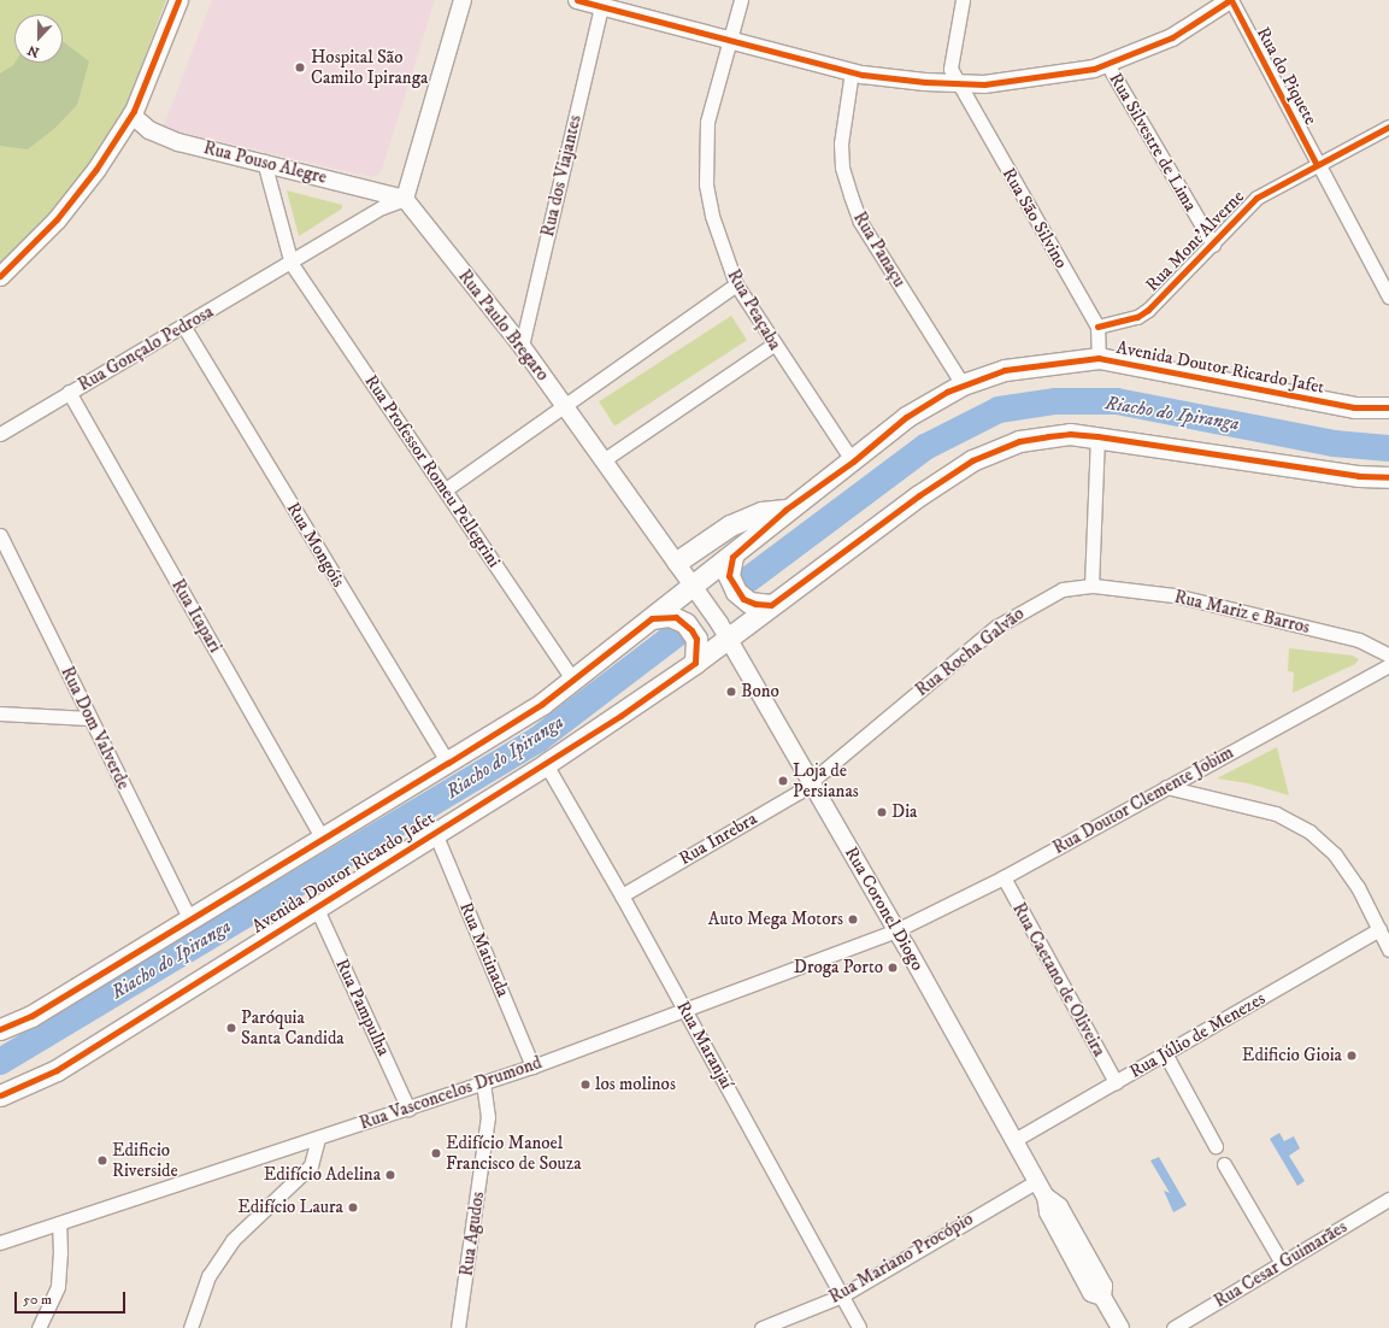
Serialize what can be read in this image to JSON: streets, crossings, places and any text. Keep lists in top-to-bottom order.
{
  "streets": {
    "main road": ["Avenida Doutor Ricardo Jafet"],
    "street": [
      "Rua do Piquete",
      "Rua Silvestre de Lima",
      "Rua Pouso Alegre",
      "Rua dos Viajantes",
      "Rua São Silvino",
      "Rua Mont'Alverne",
      "Rua Panaçu",
      "Rua Peaçaba",
      "Rua Paulo Bregaro",
      "Rua Gonçalo Pedrosa",
      "Rua Professor Romeu Pellegrini",
      "Rua Mongóis",
      "Rua Mariz e Barros",
      "Rua Itapari",
      "Rua Rocha Galvão",
      "Rua Dom Valverde",
      "Rua Doutor Clemente Jobim",
      "Rua Inrebra",
      "Rua Coronel Diogo",
      "Rua Matinada",
      "Rua Caetano de Oliveira",
      "Rua Pampulha",
      "Rua Júlio de Menezes",
      "Rua Maranjaí",
      "Rua Vasconcelos Drumond",
      "Rua Agudos",
      "Rua Mariano Procópio",
      "Rua Cesar Guimarães"
    ]
  },
  "crossings": [
    ["Rua do Piquete", "Rua Mont'Alverne"],
    ["Rua Silvestre de Lima", "Rua Mont'Alverne"],
    ["Rua Pouso Alegre", "Rua Paulo Bregaro"],
    ["Rua Pouso Alegre", "Rua Professor Romeu Pellegrini"],
    ["Rua dos Viajantes", "Rua Paulo Bregaro"],
    ["Rua São Silvino", "Rua Mont'Alverne"],
    ["Rua São Silvino", "Avenida Doutor Ricardo Jafet"],
    ["Rua Panaçu", "Avenida Doutor Ricardo Jafet"],
    ["Rua Peaçaba", "Avenida Doutor Ricardo Jafet"],
    ["Rua Paulo Bregaro", "Avenida Doutor Ricardo Jafet"],
    ["Rua Paulo Bregaro", "Rua Coronel Diogo"],
    ["Rua Gonçalo Pedrosa", "Rua Professor Romeu Pellegrini"],
    ["Rua Gonçalo Pedrosa", "Rua Mongóis"],
    ["Rua Gonçalo Pedrosa", "Rua Itapari"],
    ["Avenida Doutor Ricardo Jafet", "Rua Professor Romeu Pellegrini"],
    ["Avenida Doutor Ricardo Jafet", "Rua Mongóis"],
    ["Avenida Doutor Ricardo Jafet", "Rua Itapari"],
    ["Avenida Doutor Ricardo Jafet", "Rua Dom Valverde"],
    ["Avenida Doutor Ricardo Jafet", "Rua Coronel Diogo"],
    ["Avenida Doutor Ricardo Jafet", "Rua Matinada"],
    ["Avenida Doutor Ricardo Jafet", "Rua Pampulha"],
    ["Avenida Doutor Ricardo Jafet", "Rua Maranjaí"],
    ["Rua Mariz e Barros", "Rua Rocha Galvão"],
    ["Rua Rocha Galvão", "Rua Inrebra"],
    ["Rua Rocha Galvão", "Rua Coronel Diogo"],
    ["Rua Doutor Clemente Jobim", "Rua Coronel Diogo"],
    ["Rua Doutor Clemente Jobim", "Rua Caetano de Oliveira"],
    ["Rua Doutor Clemente Jobim", "Rua Vasconcelos Drumond"],
    ["Rua Inrebra", "Rua Coronel Diogo"],
    ["Rua Inrebra", "Rua Maranjaí"],
    ["Rua Coronel Diogo", "Rua Júlio de Menezes"],
    ["Rua Coronel Diogo", "Rua Vasconcelos Drumond"],
    ["Rua Coronel Diogo", "Rua Mariano Procópio"],
    ["Rua Matinada", "Rua Vasconcelos Drumond"],
    ["Rua Caetano de Oliveira", "Rua Júlio de Menezes"],
    ["Rua Pampulha", "Rua Vasconcelos Drumond"],
    ["Rua Maranjaí", "Rua Vasconcelos Drumond"],
    ["Rua Maranjaí", "Rua Mariano Procópio"],
    ["Rua Vasconcelos Drumond", "Rua Agudos"]
  ],
  "water": ["Riacho do Ipiranga"],
  "places": [
    "Hospital São Camilo Ipiranga",
    "Bono",
    "Loja de Persianas",
    "Dia",
    "Auto Mega Motors",
    "Droga Porto",
    "Paróquia Santa Candida",
    "Edificio Gioia",
    "los molinos",
    "Edifício Manoel Francisco de Souza",
    "Edificio Riverside",
    "Edifício Adelina",
    "Edifício Laura"
  ],
  "scale_bar": "50 m",
  "north": "bottom"
}
